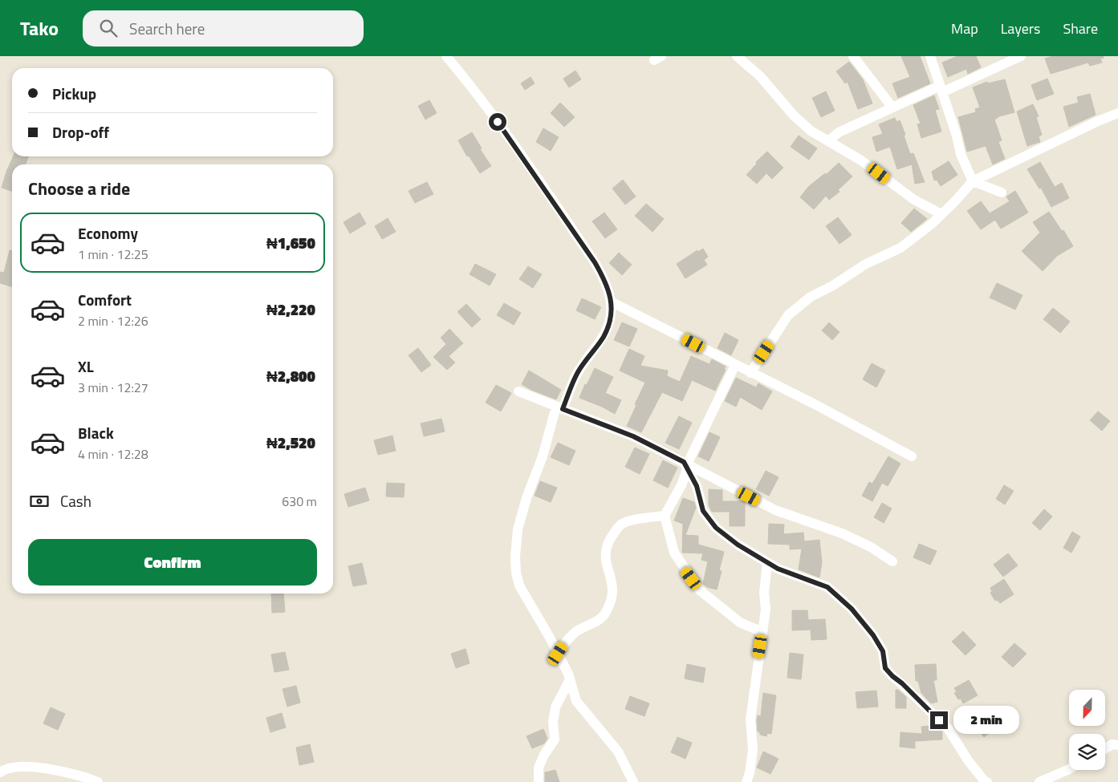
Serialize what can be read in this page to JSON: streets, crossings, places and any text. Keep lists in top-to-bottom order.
{
  "north": "bottom",
  "page": {
    "header": "Tako",
    "search": "Search here",
    "nav": ["Map", "Layers", "Share"],
    "banner": ["Pickup", "Drop-off"],
    "heading": "Choose a ride",
    "list": [
      {
        "name": "Economy",
        "note": "1 min · 12:25",
        "value": "₦1,650"
      },
      {
        "name": "Comfort",
        "note": "2 min · 12:26",
        "value": "₦2,220"
      },
      {
        "name": "XL",
        "note": "3 min · 12:27",
        "value": "₦2,800"
      },
      {
        "name": "Black",
        "note": "4 min · 12:28",
        "value": "₦2,520"
      }
    ],
    "pay": ["Cash", "630 m"],
    "buttons": "Confirm",
    "bubble": "2 min"
  }
}
